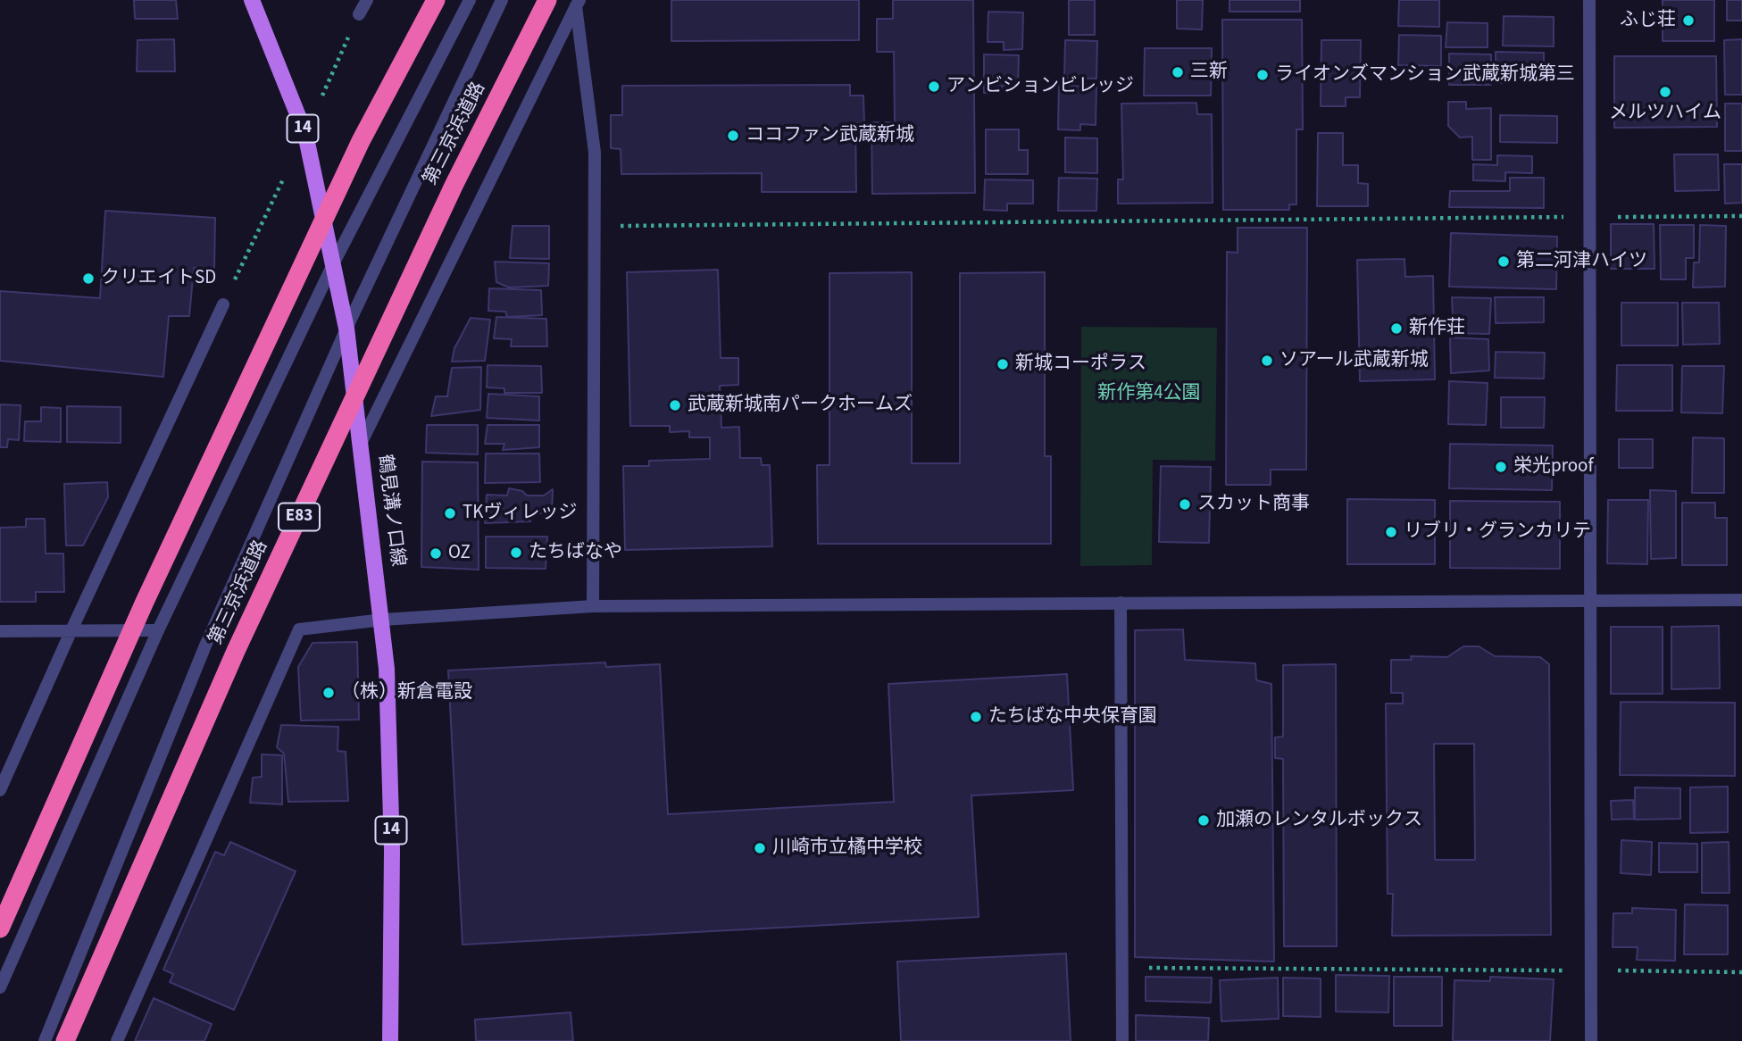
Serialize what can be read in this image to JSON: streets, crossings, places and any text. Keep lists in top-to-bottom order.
{
  "streets": {
    "highway": ["第三京浜道路", "E83"],
    "main road": ["14", "鶴見溝ノ口線"]
  },
  "parks": ["新作第4公園"],
  "places": [
    "ふじ荘",
    "三新",
    "ライオンズマンション武蔵新城第三",
    "アンビションビレッジ",
    "メルツハイム",
    "ココファン武蔵新城",
    "第二河津ハイツ",
    "クリエイトSD",
    "新作荘",
    "ソアール武蔵新城",
    "新城コーポラス",
    "武蔵新城南パークホームズ",
    "栄光proof",
    "スカット商事",
    "TKヴィレッジ",
    "リブリ・グランカリテ",
    "たちばなや",
    "OZ",
    "（株）新倉電設",
    "たちばな中央保育園",
    "加瀬のレンタルボックス",
    "川崎市立橘中学校"
  ]
}
